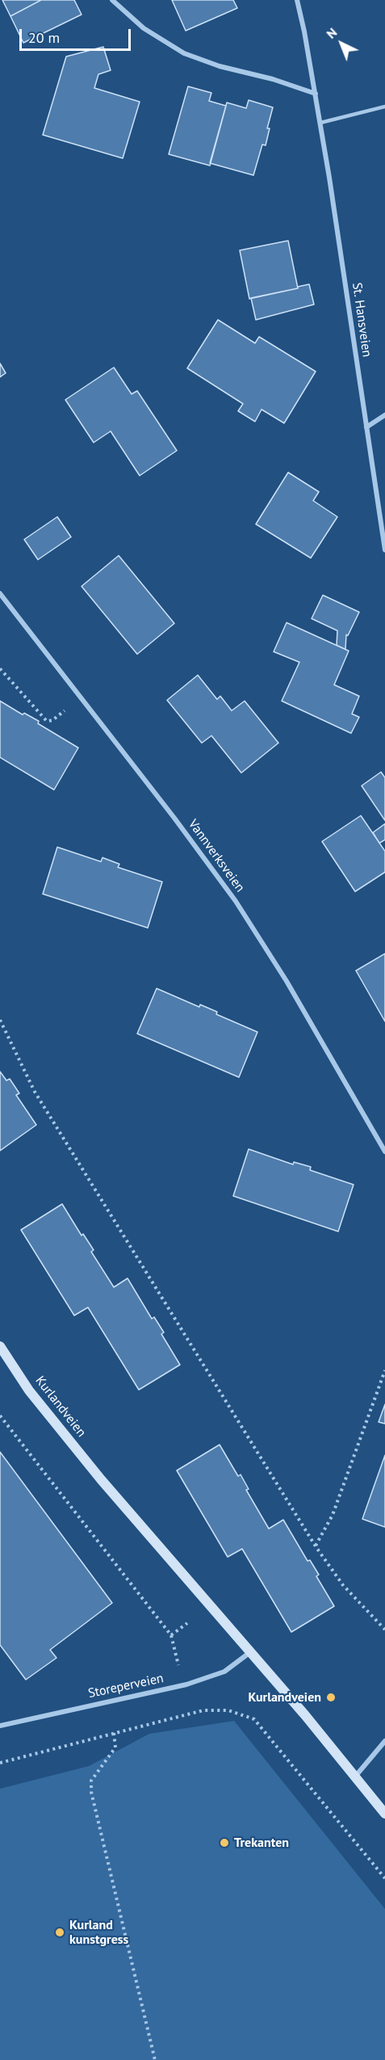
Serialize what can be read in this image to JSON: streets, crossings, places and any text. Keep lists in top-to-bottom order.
{
  "streets": {
    "main road": ["Kurlandveien"],
    "street": ["St. Hansveien", "Vannverksveien", "Storeperveien"]
  },
  "crossings": [
    ["Kurlandveien", "Storeperveien"]
  ],
  "places": ["Kurlandveien", "Trekanten", "Kurland kunstgress"],
  "scale_bar": "20 m",
  "north": "top left"
}
